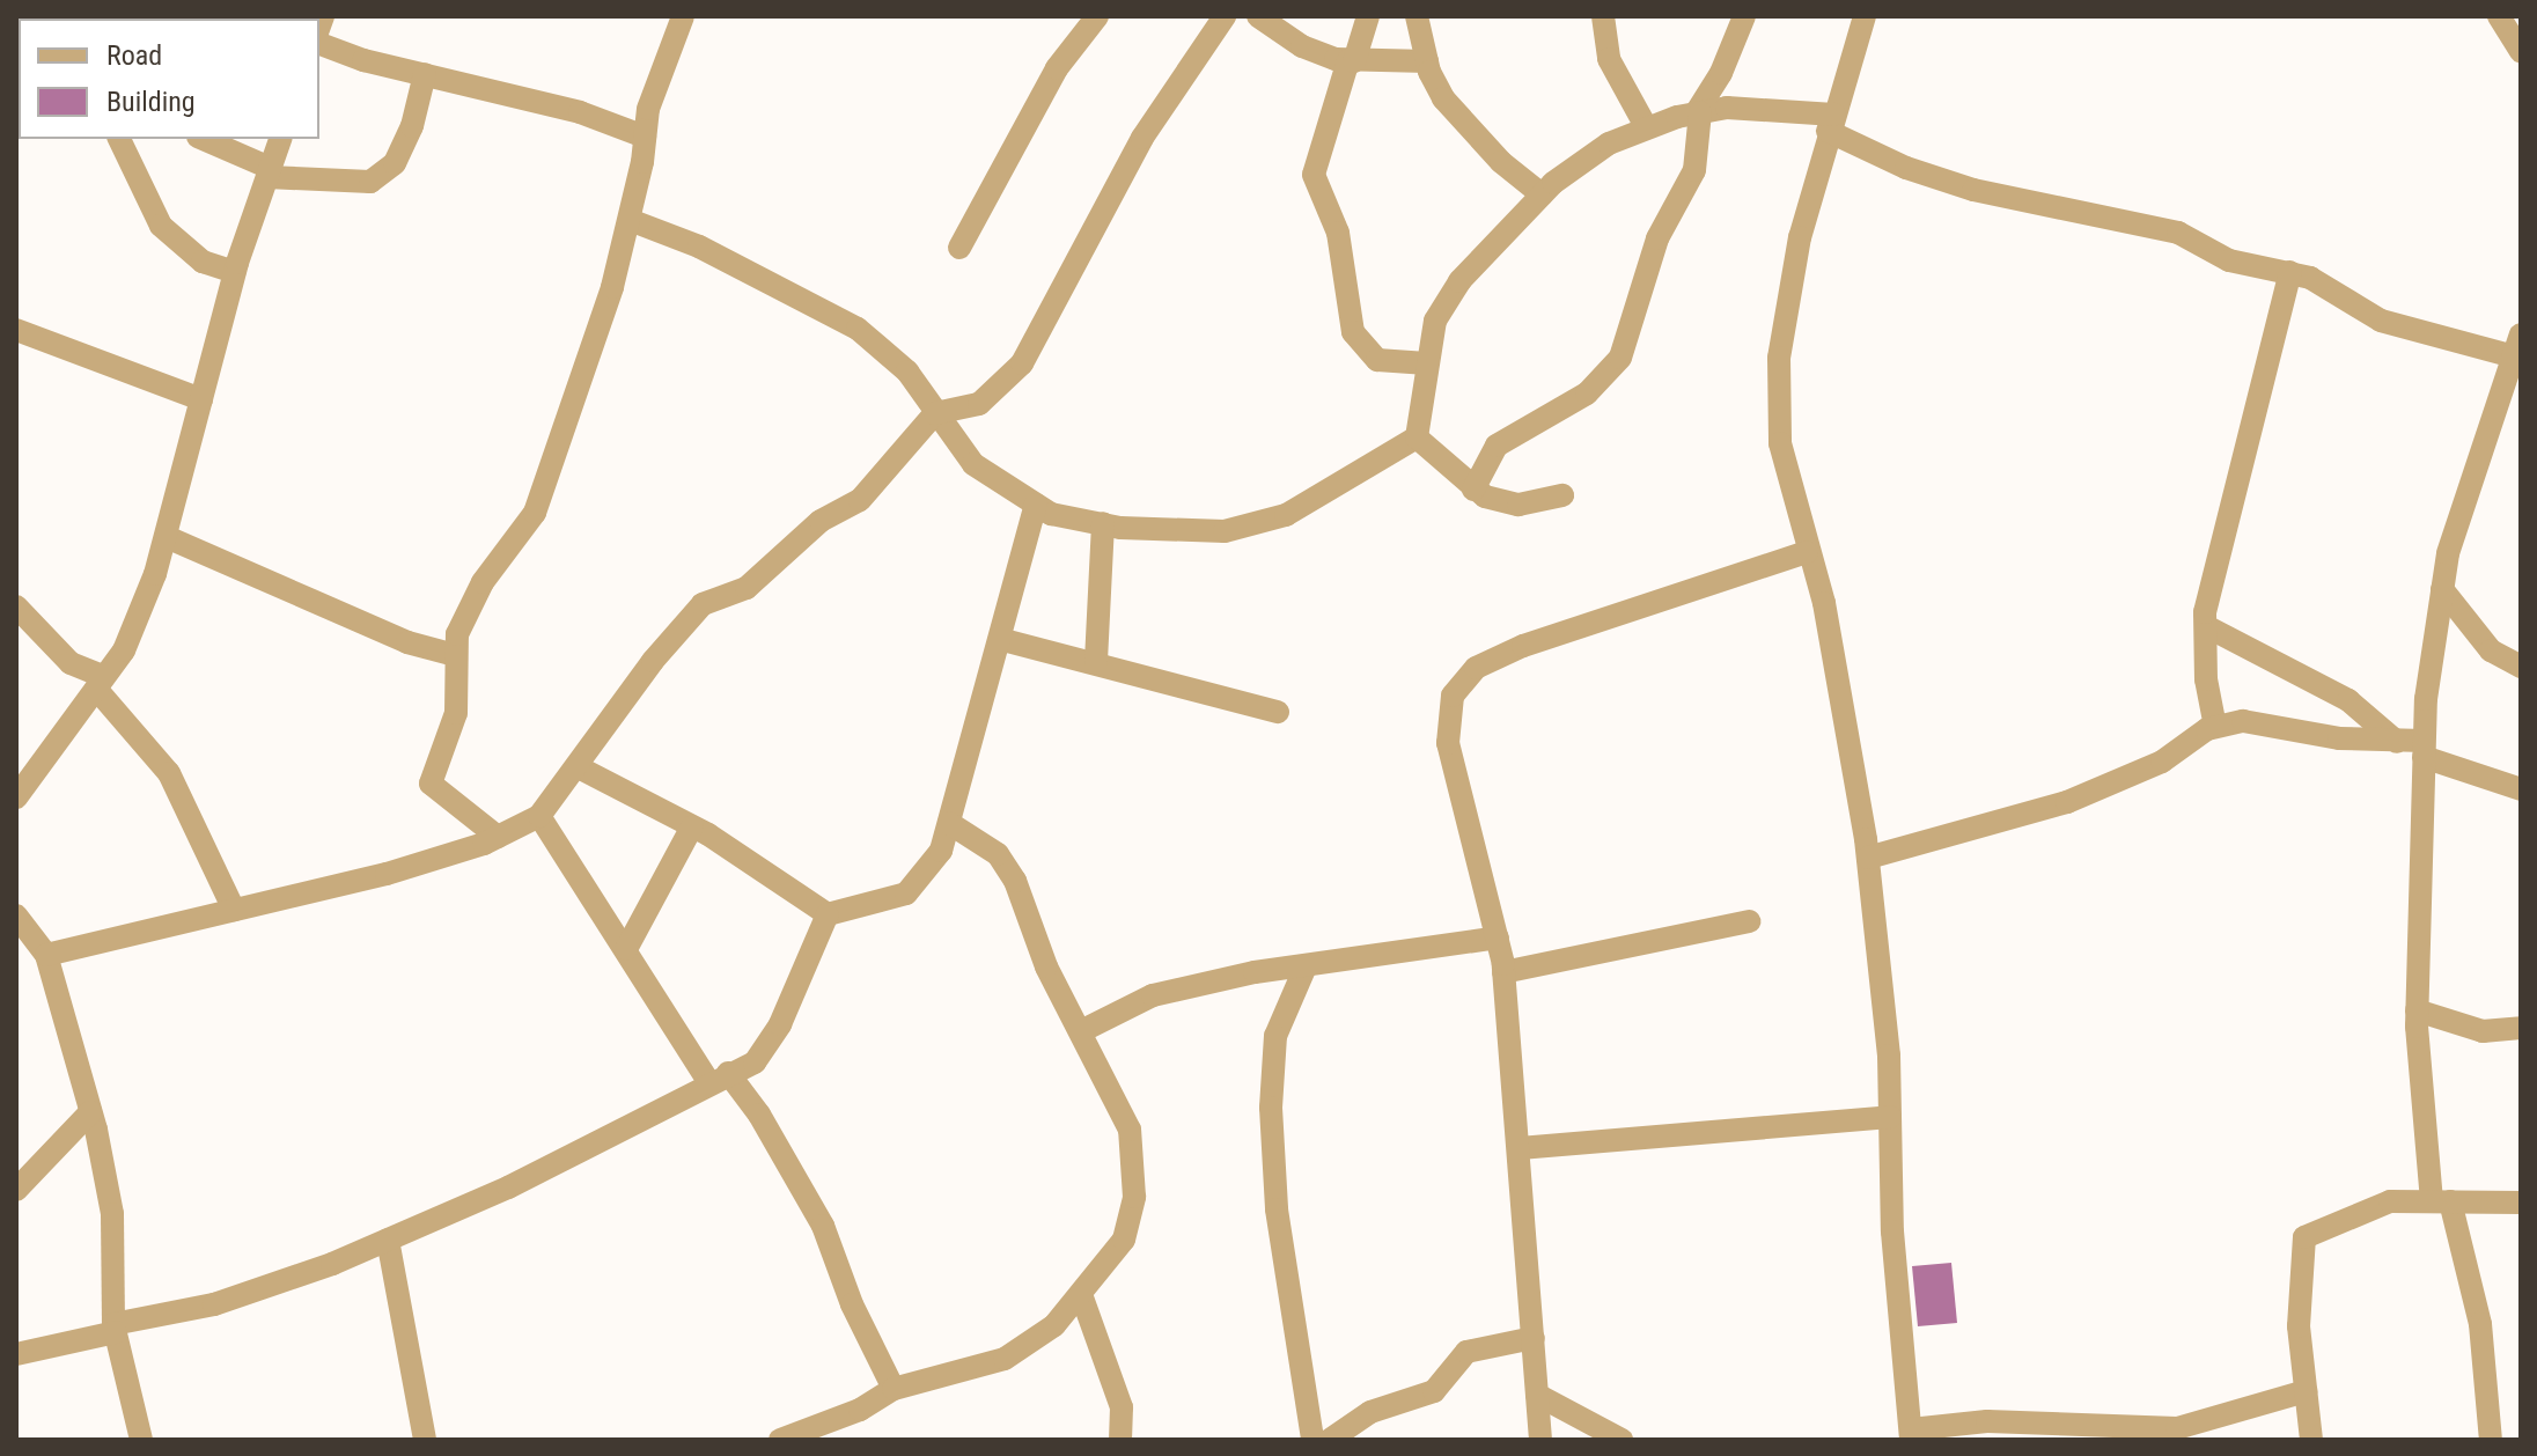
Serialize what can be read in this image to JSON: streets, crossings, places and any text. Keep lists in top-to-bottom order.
{
  "legend": ["Road", "Building"]
}
